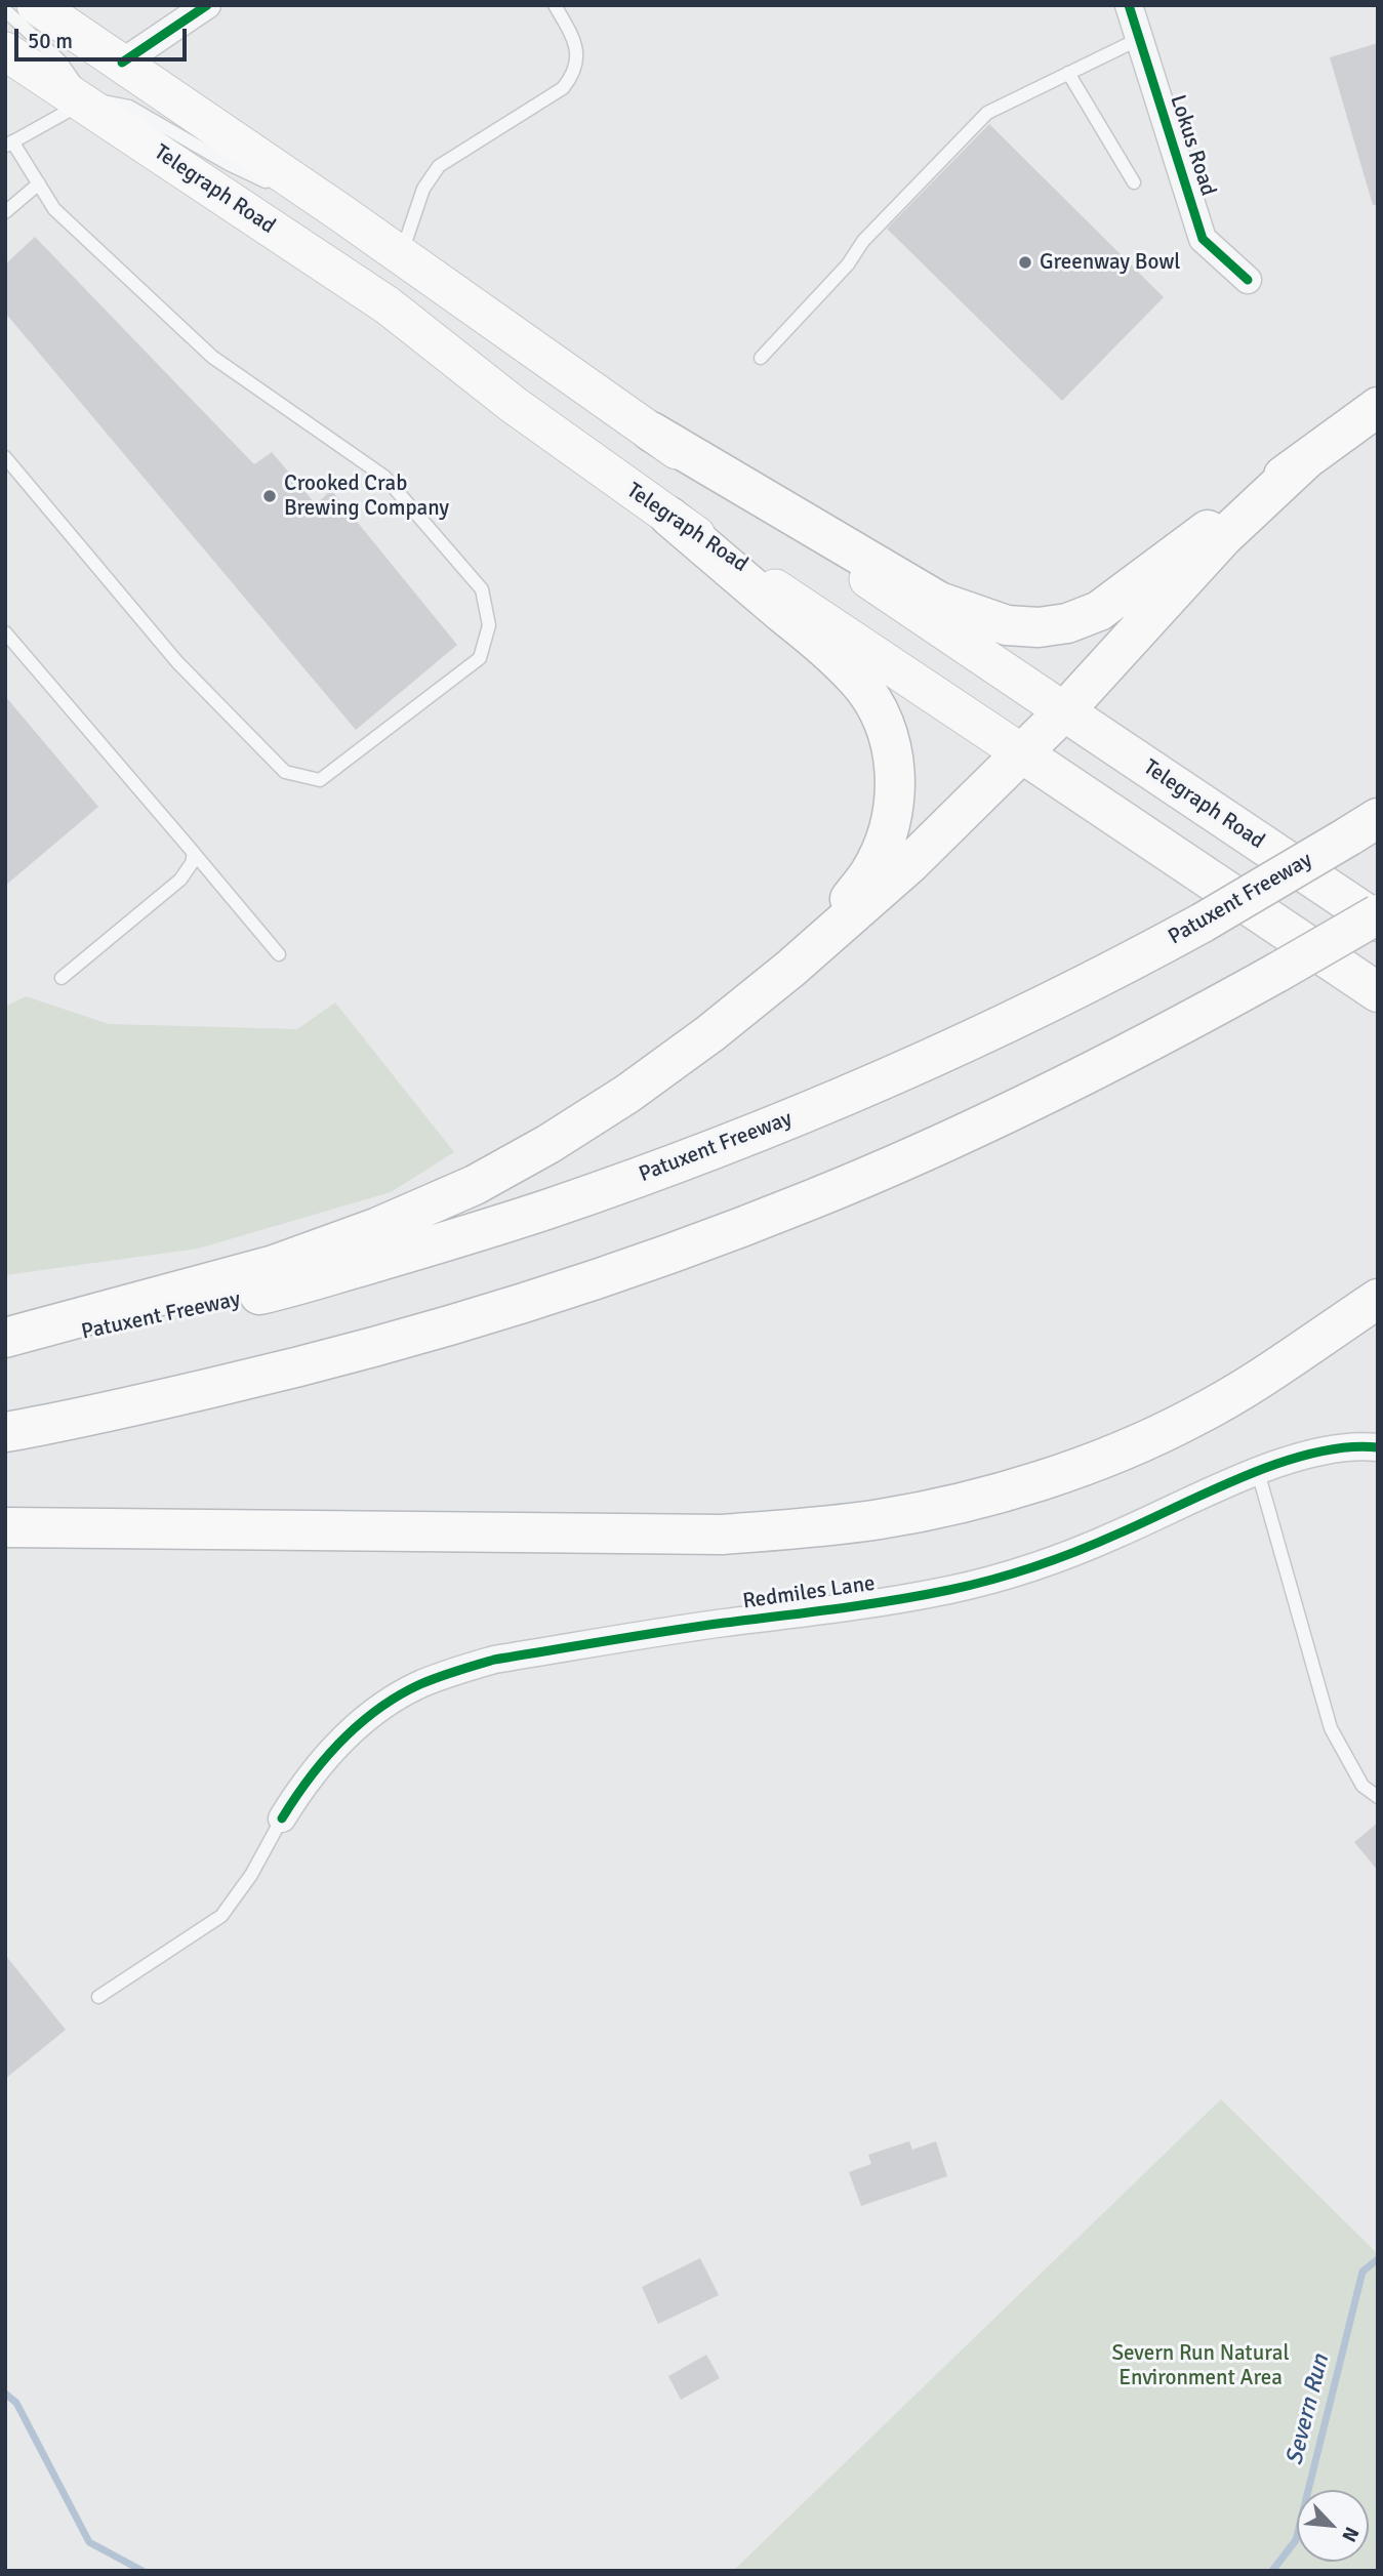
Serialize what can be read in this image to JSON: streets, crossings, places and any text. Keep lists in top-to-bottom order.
{
  "streets": {
    "main road": ["Telegraph Road", "Patuxent Freeway"],
    "street": ["Lokus Road", "Redmiles Lane"]
  },
  "water": ["Severn Run"],
  "parks": ["Severn Run Natural Environment Area"],
  "places": ["Greenway Bowl", "Crooked Crab Brewing Company"],
  "scale_bar": "50 m",
  "north": "bottom right"
}
